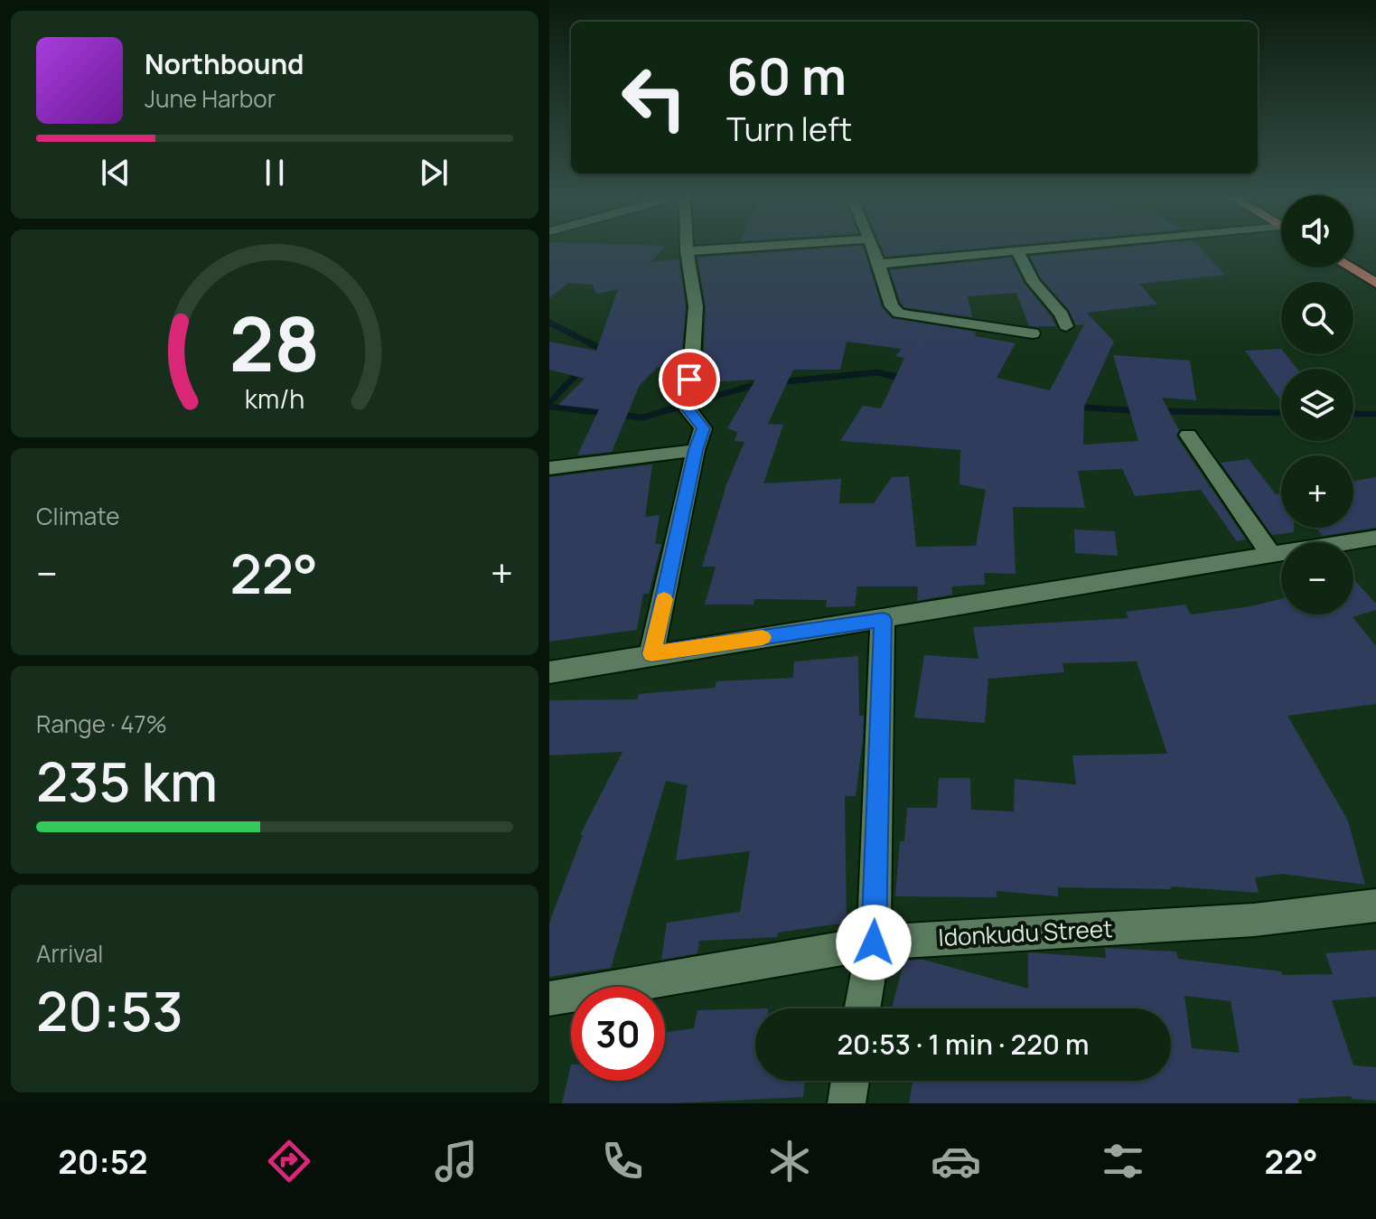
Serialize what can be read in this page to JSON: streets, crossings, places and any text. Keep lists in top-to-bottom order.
{
  "streets": {
    "street": ["Idonkudu Street"]
  },
  "page": {
    "turn": ["60 m", "Turn left"],
    "song": ["Northbound", "June Harbor"],
    "map_buttons": ["+", "−"],
    "tile": [
      "Climate",
      ["Range · 47%", "235 km"],
      ["Arrival", "20:53"]
    ],
    "heat": ["−", "22°", "+"],
    "limit": "30",
    "trip": "20:53 · 1 min · 220 m",
    "tabs": ["20:52", "22°"],
    "gauge": ["28", "km/h"]
  }
}
